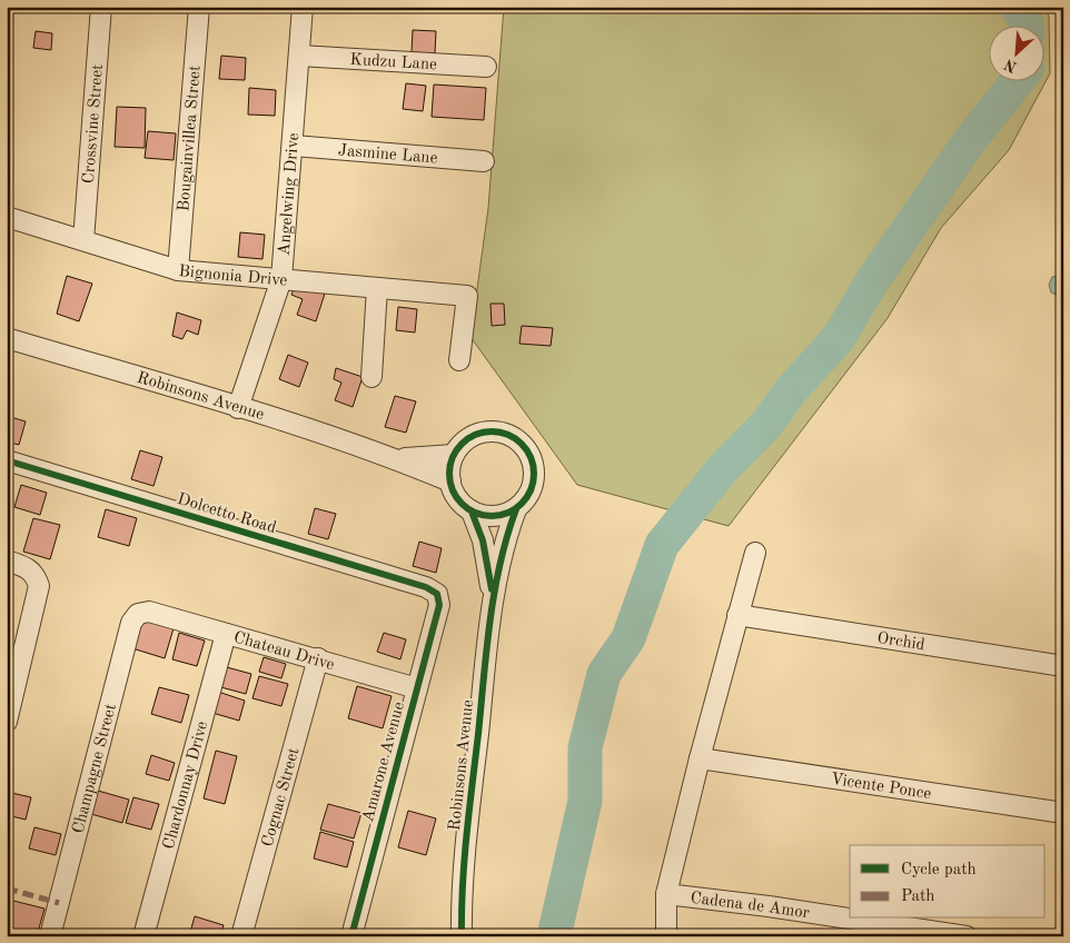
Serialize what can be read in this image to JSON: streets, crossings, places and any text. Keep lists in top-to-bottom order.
{
  "streets": {
    "street": [
      "Kudzu Lane",
      "Crossvine Street",
      "Bougainvillea Street",
      "Jasmine Lane",
      "Angelwing Drive",
      "Bignonia Drive",
      "Robinsons Avenue",
      "Dolcetto Road",
      "Orchid",
      "Chateau Drive",
      "Amarone Avenue",
      "Champagne Street",
      "Chardonnay Drive",
      "Vicente Ponce",
      "Cognac Street",
      "Cadena de Amor"
    ]
  },
  "crossings": [
    ["Kudzu Lane", "Angelwing Drive"],
    ["Crossvine Street", "Bignonia Drive"],
    ["Bougainvillea Street", "Bignonia Drive"],
    ["Jasmine Lane", "Angelwing Drive"],
    ["Angelwing Drive", "Bignonia Drive"],
    ["Angelwing Drive", "Robinsons Avenue"],
    ["Dolcetto Road", "Amarone Avenue"],
    ["Chateau Drive", "Amarone Avenue"],
    ["Chateau Drive", "Champagne Street"],
    ["Chateau Drive", "Chardonnay Drive"],
    ["Chateau Drive", "Cognac Street"]
  ],
  "legend": ["Cycle path", "Path"],
  "north": "bottom left"
}
